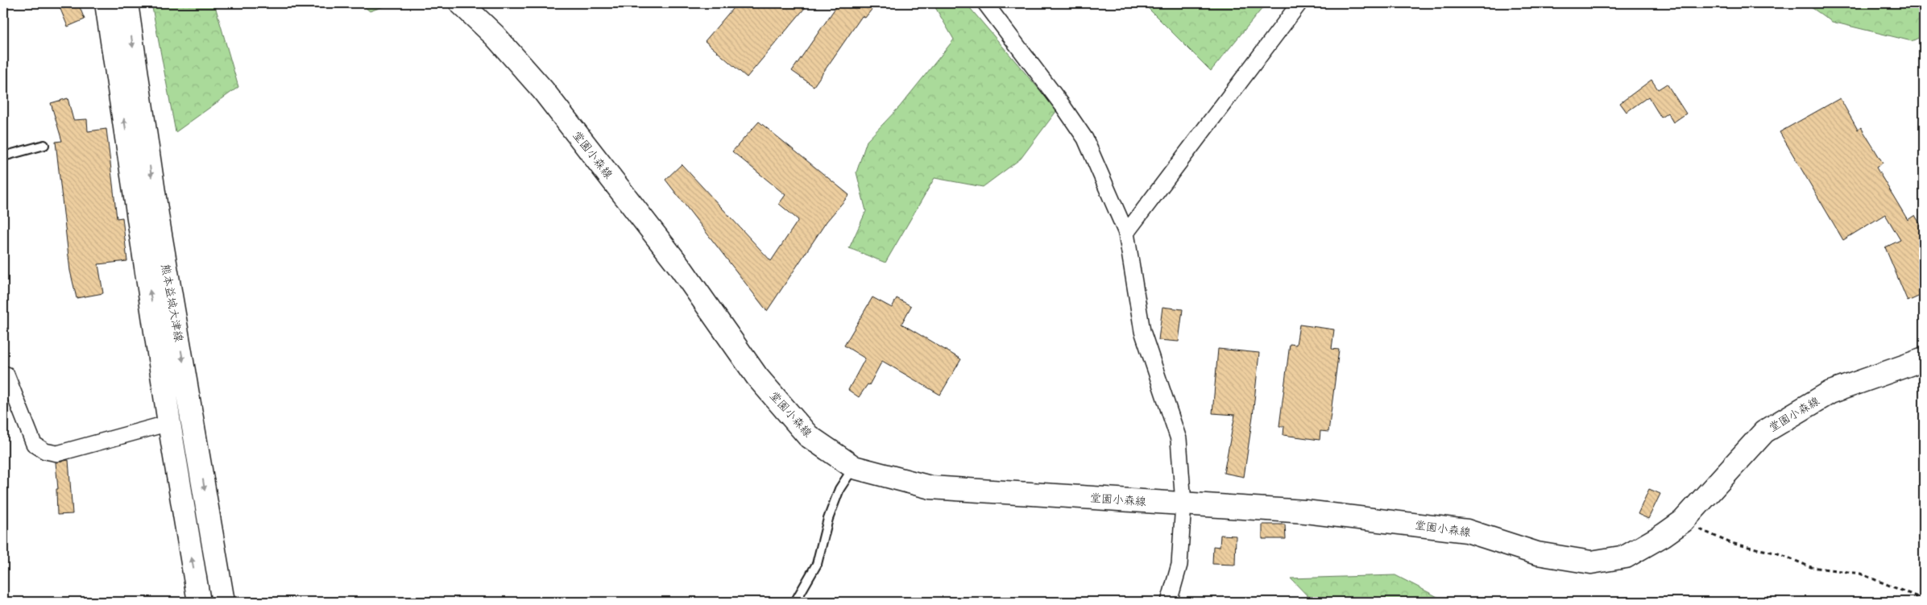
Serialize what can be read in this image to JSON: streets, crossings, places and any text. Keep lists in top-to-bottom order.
{
  "streets": {
    "main road": ["堂園小森線", "熊本益城大津線"]
  }
}
